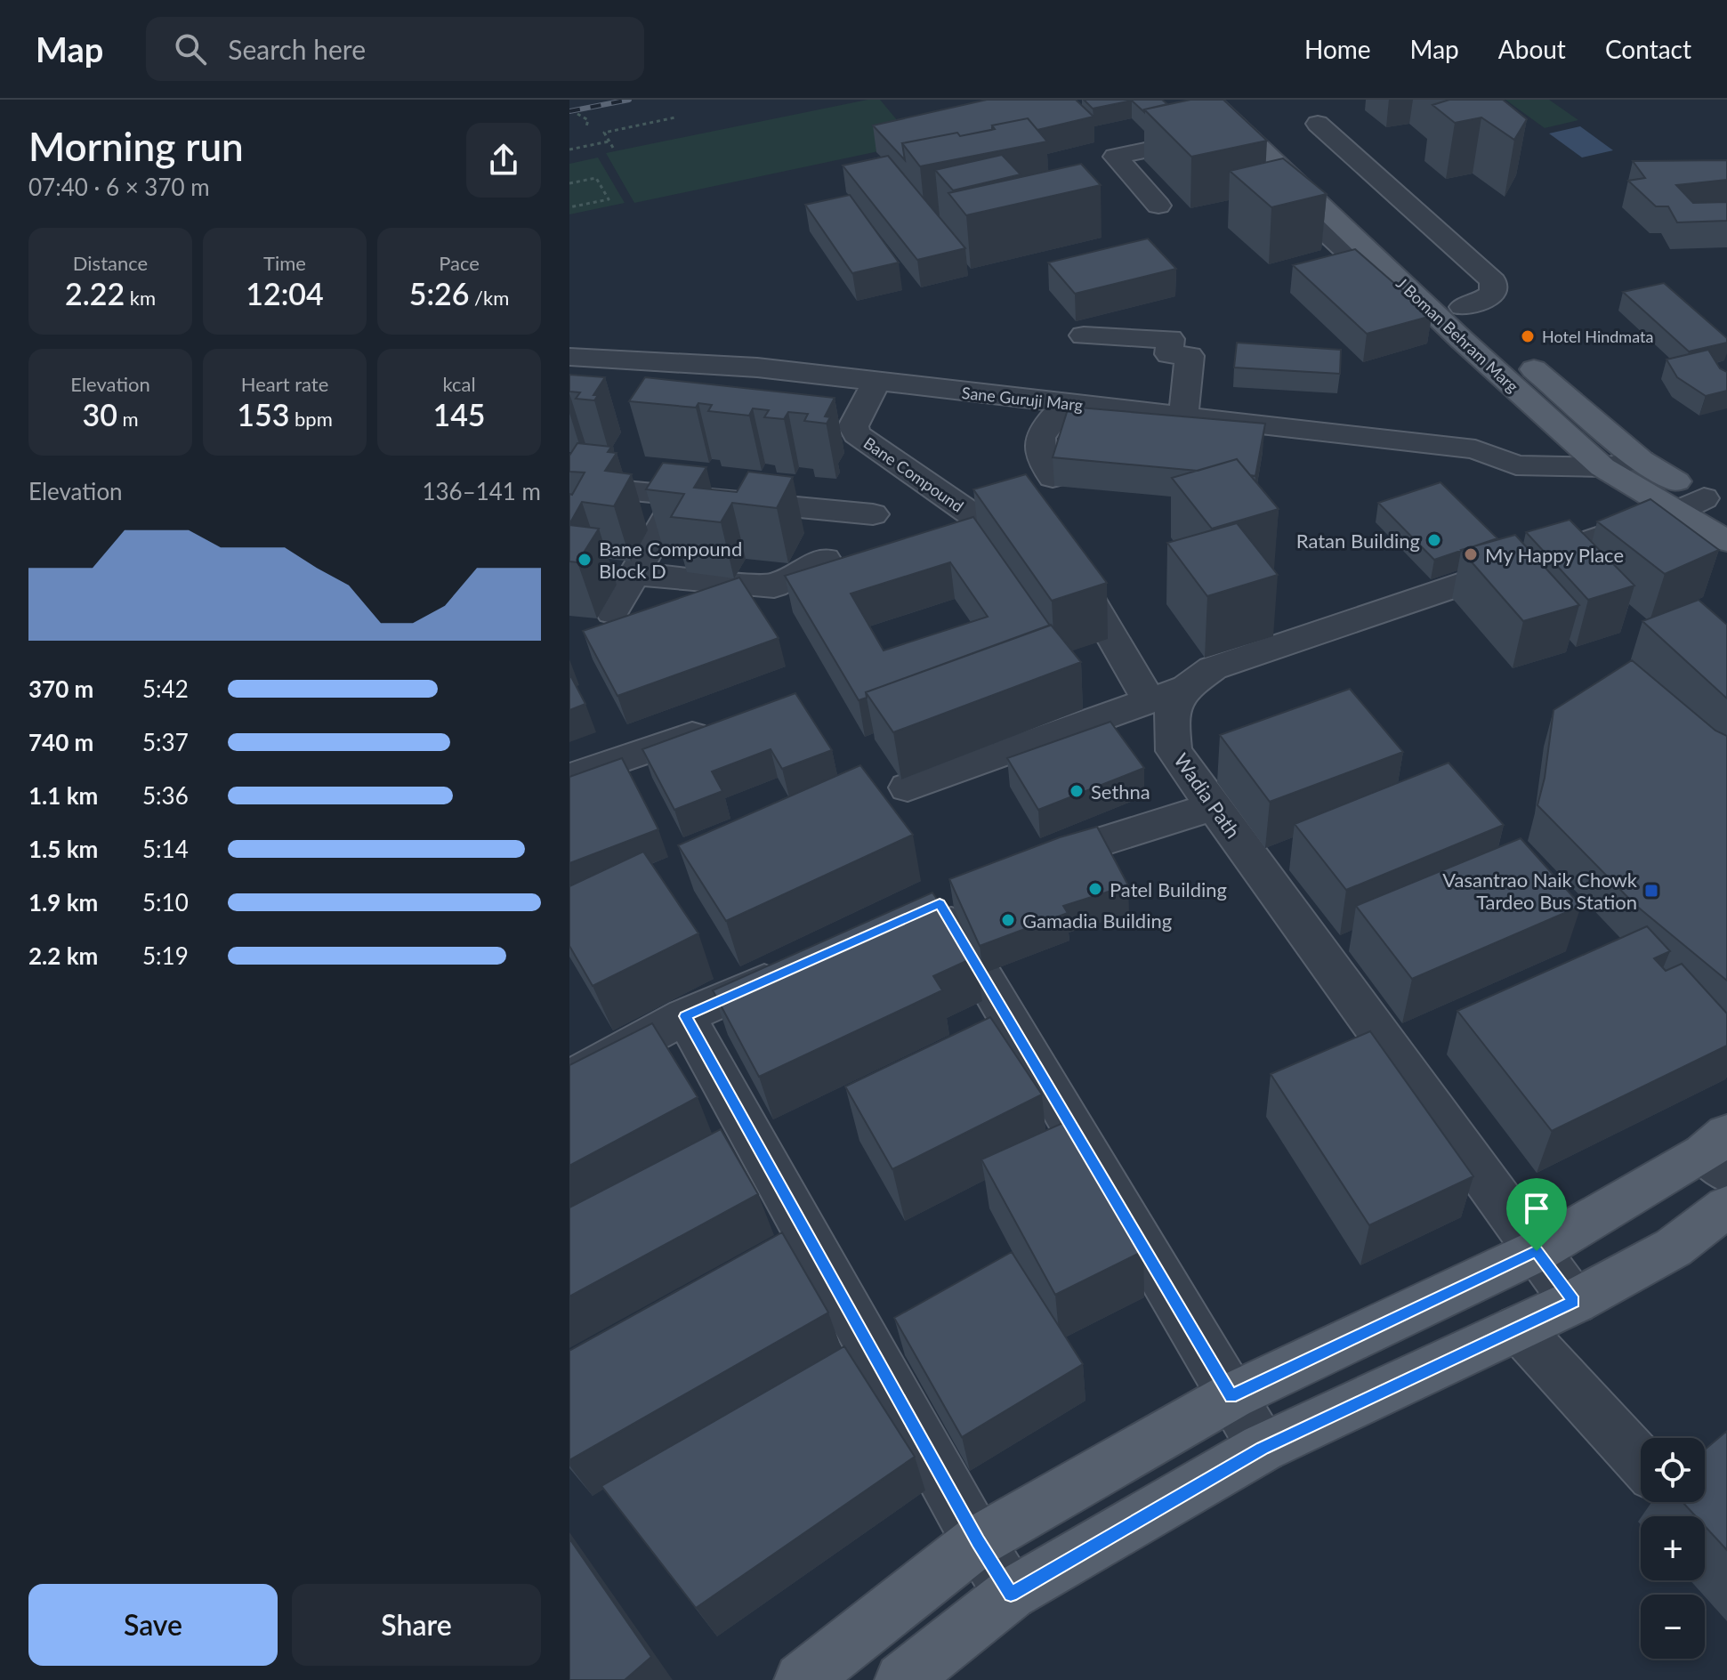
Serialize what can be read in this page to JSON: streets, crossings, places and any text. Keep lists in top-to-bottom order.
{
  "streets": {
    "main road": ["J Boman Behram Marg"],
    "street": ["Sane Guruji Marg", "Bane Compound", "Wadia Path"]
  },
  "crossings": [
    ["J Boman Behram Marg", "Sane Guruji Marg"],
    ["Sane Guruji Marg", "Bane Compound"]
  ],
  "places": {
    "other": [
      "Hotel Hindmata",
      "Ratan Building",
      "My Happy Place",
      "Bane Compound Block D",
      "Sethna",
      "Patel Building",
      "Gamadia Building"
    ],
    "transit": ["Vasantrao Naik Chowk Tardeo Bus Station"]
  },
  "page": {
    "header": "Map",
    "search": "Search here",
    "nav": [
      "Home",
      "Map",
      "About",
      "Contact"
    ],
    "heading": ["Morning run", "07:40 · 6 × 370 m"],
    "stats": [
      ["Distance", "2.22 km"],
      ["Time", "12:04"],
      ["Pace", "5:26 /km"],
      ["Elevation", "30 m"],
      ["Heart rate", "153 bpm"],
      ["kcal", "145"]
    ],
    "chart": ["Elevation", "136–141 m"],
    "list": [
      {
        "name": "370 m",
        "note": "5:42"
      },
      {
        "name": "740 m",
        "note": "5:37"
      },
      {
        "name": "1.1 km",
        "note": "5:36"
      },
      {
        "name": "1.5 km",
        "note": "5:14"
      },
      {
        "name": "1.9 km",
        "note": "5:10"
      },
      {
        "name": "2.2 km",
        "note": "5:19"
      }
    ],
    "map_buttons": ["+", "−"],
    "buttons": ["Save", "Share"]
  }
}
